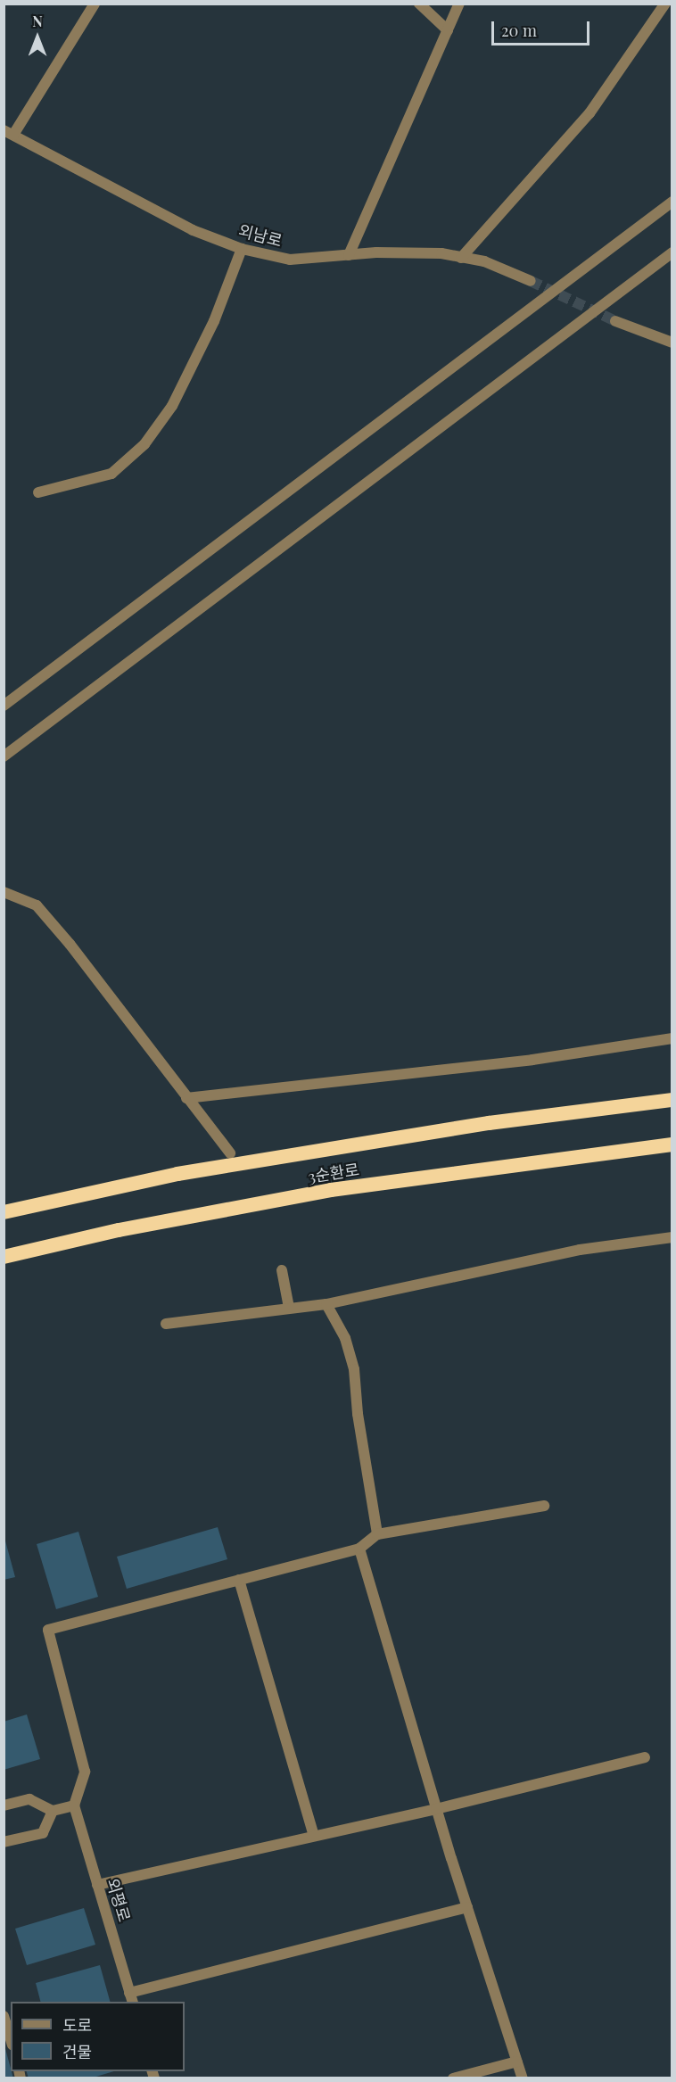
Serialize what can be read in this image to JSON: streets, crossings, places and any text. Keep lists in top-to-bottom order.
{
  "streets": {
    "highway": ["3순환로"],
    "street": ["외남로", "외평로"]
  },
  "legend": ["도로", "건물"],
  "scale_bar": "20 m",
  "north": "top"
}
